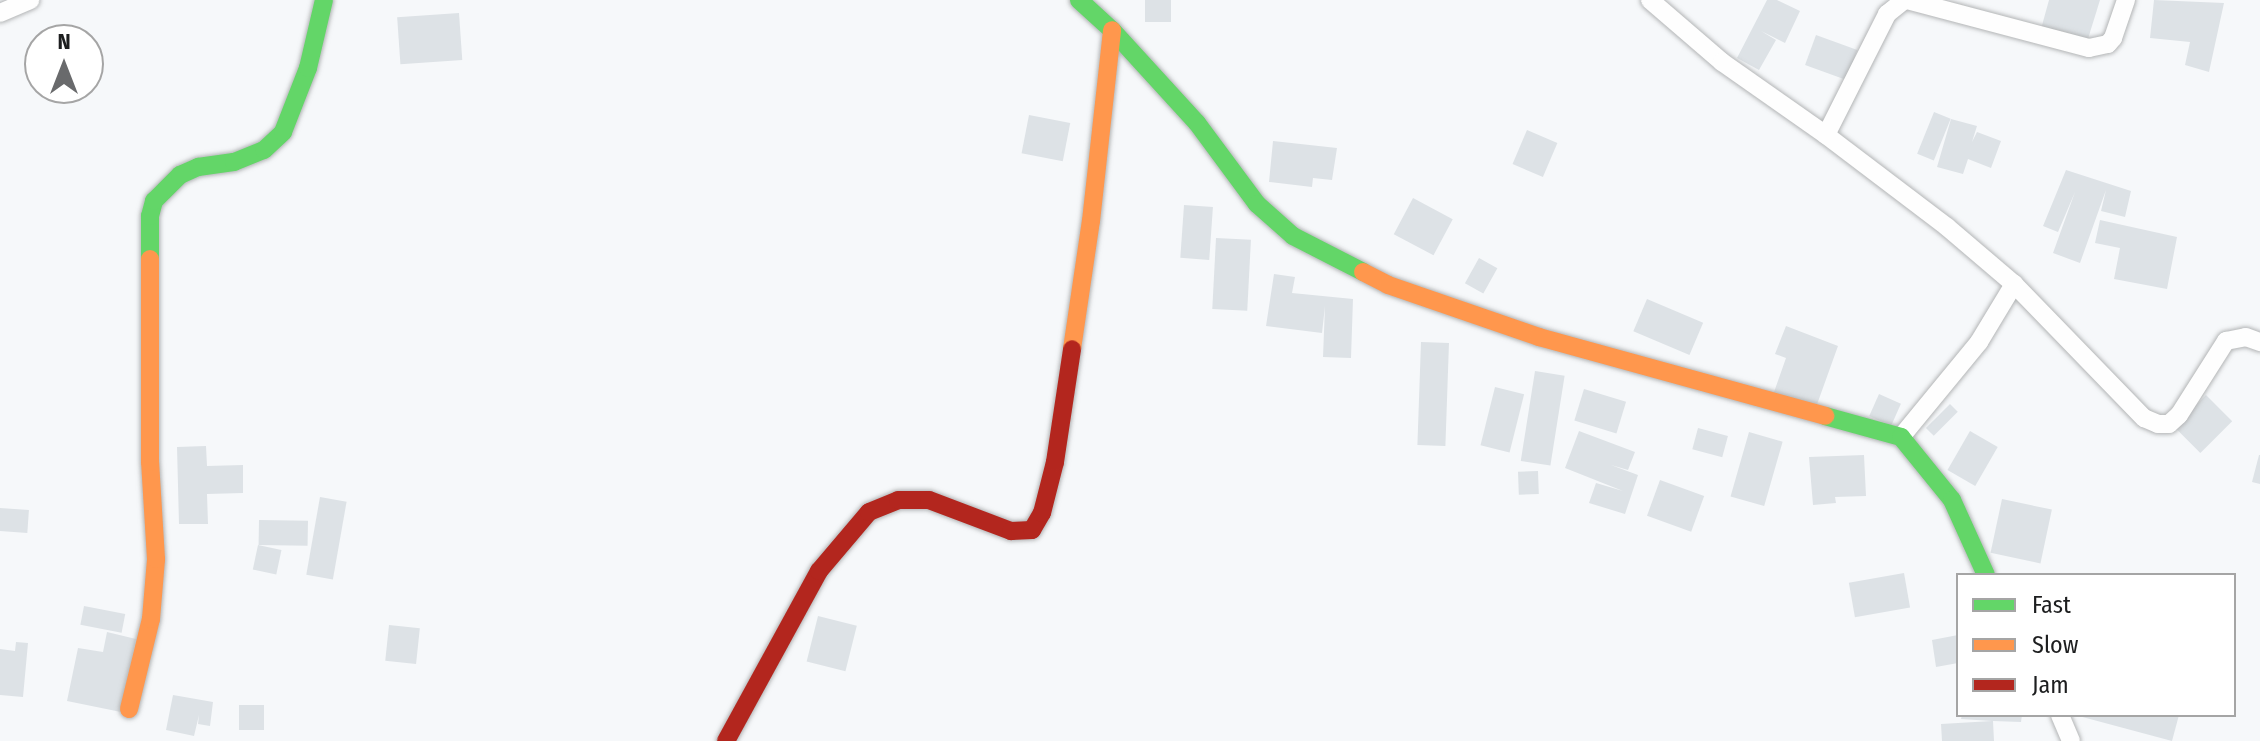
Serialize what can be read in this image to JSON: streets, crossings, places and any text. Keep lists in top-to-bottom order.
{
  "legend": ["Fast", "Slow", "Jam"],
  "north": "top"
}
